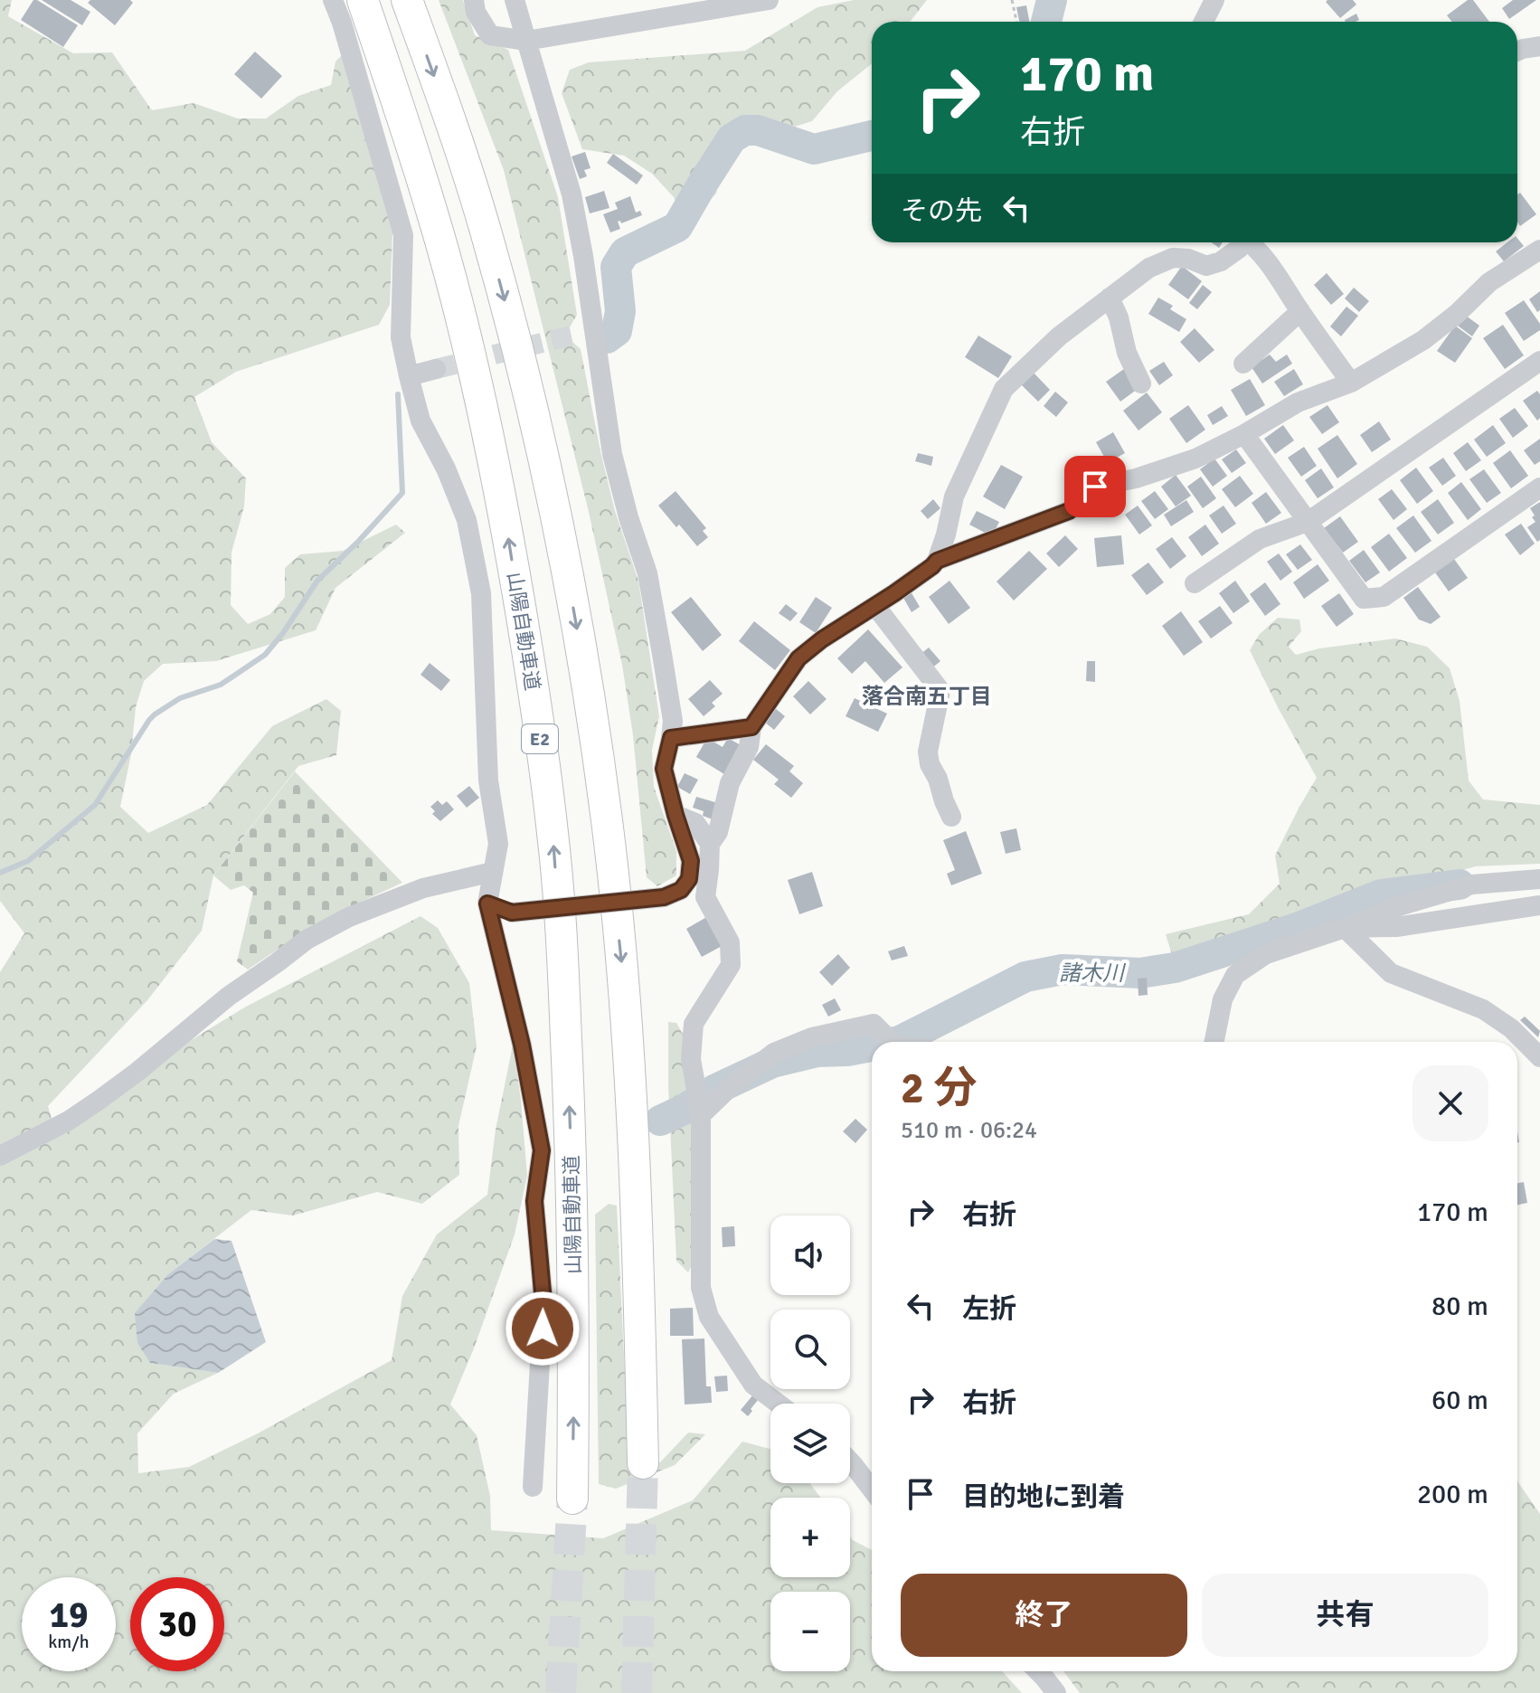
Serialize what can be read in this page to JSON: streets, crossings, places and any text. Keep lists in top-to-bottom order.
{
  "streets": {
    "highway": ["山陽自動車道", "E2"]
  },
  "districts": ["落合南五丁目"],
  "water": ["諸木川"],
  "page": {
    "turn": ["170 m", "右折"],
    "then": "その先",
    "heading": ["2 分", "510 m · 06:24"],
    "list": [
      {
        "name": "右折",
        "value": "170 m"
      },
      {
        "name": "左折",
        "value": "80 m"
      },
      {
        "name": "右折",
        "value": "60 m"
      },
      {
        "name": "目的地に到着",
        "value": "200 m"
      }
    ],
    "map_buttons": ["+", "−"],
    "buttons": ["終了", "共有"],
    "speed": "19 km/h",
    "limit": "30"
  }
}
